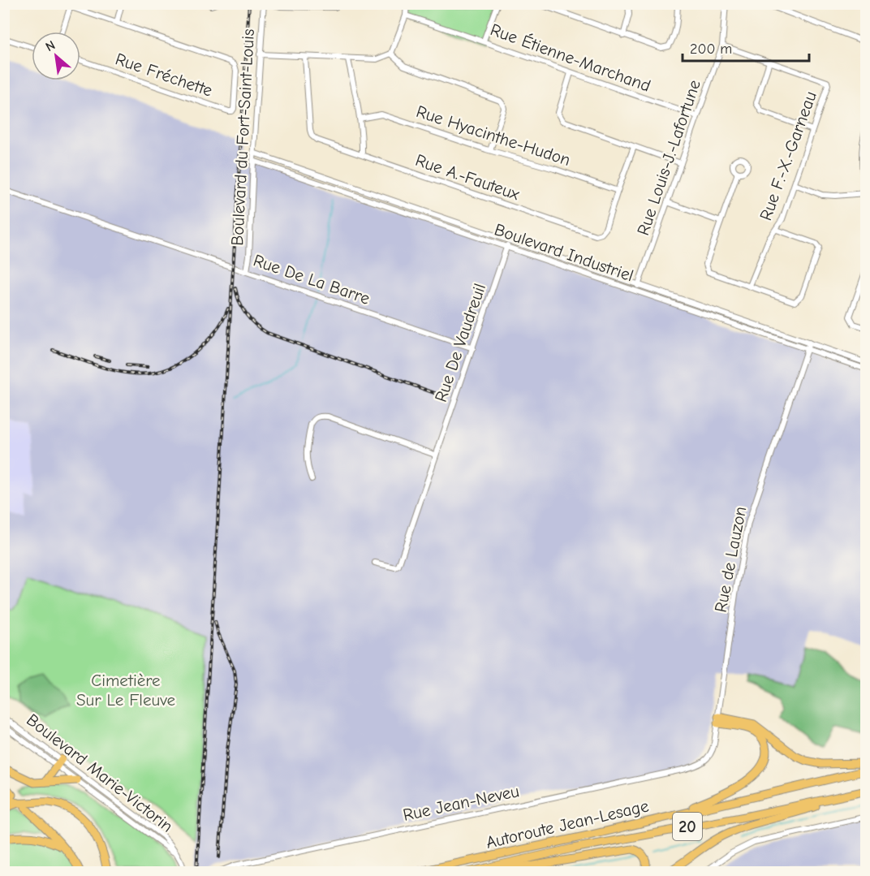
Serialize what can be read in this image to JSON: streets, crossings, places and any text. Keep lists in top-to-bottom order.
{
  "streets": {
    "highway": ["Autoroute Jean-Lesage", "20"],
    "street": [
      "Rue Étienne-Marchand",
      "Rue Fréchette",
      "Rue Hyacinthe-Hudon",
      "Boulevard du Fort-Saint-Louis",
      "Rue F.-X.-Garneau",
      "Rue Louis-J.-Lafortune",
      "Rue A.-Fauteux",
      "Boulevard Industriel",
      "Rue De La Barre",
      "Rue De Vaudreuil",
      "Rue de Lauzon",
      "Boulevard Marie-Victorin",
      "Rue Jean-Neveu"
    ]
  },
  "crossings": [
    ["Rue Étienne-Marchand", "Rue Louis-J.-Lafortune"],
    ["Rue Hyacinthe-Hudon", "Rue A.-Fauteux"],
    ["Boulevard du Fort-Saint-Louis", "Boulevard Industriel"],
    ["Boulevard du Fort-Saint-Louis", "Rue De La Barre"],
    ["Rue F.-X.-Garneau", "Rue Louis-J.-Lafortune"],
    ["Rue Louis-J.-Lafortune", "Boulevard Industriel"],
    ["Boulevard Industriel", "Rue De Vaudreuil"],
    ["Boulevard Industriel", "Rue de Lauzon"],
    ["Rue De La Barre", "Rue De Vaudreuil"],
    ["Rue de Lauzon", "Rue Jean-Neveu"]
  ],
  "parks": ["Cimetière Sur Le Fleuve"],
  "scale_bar": "200 m",
  "north": "top left"
}
